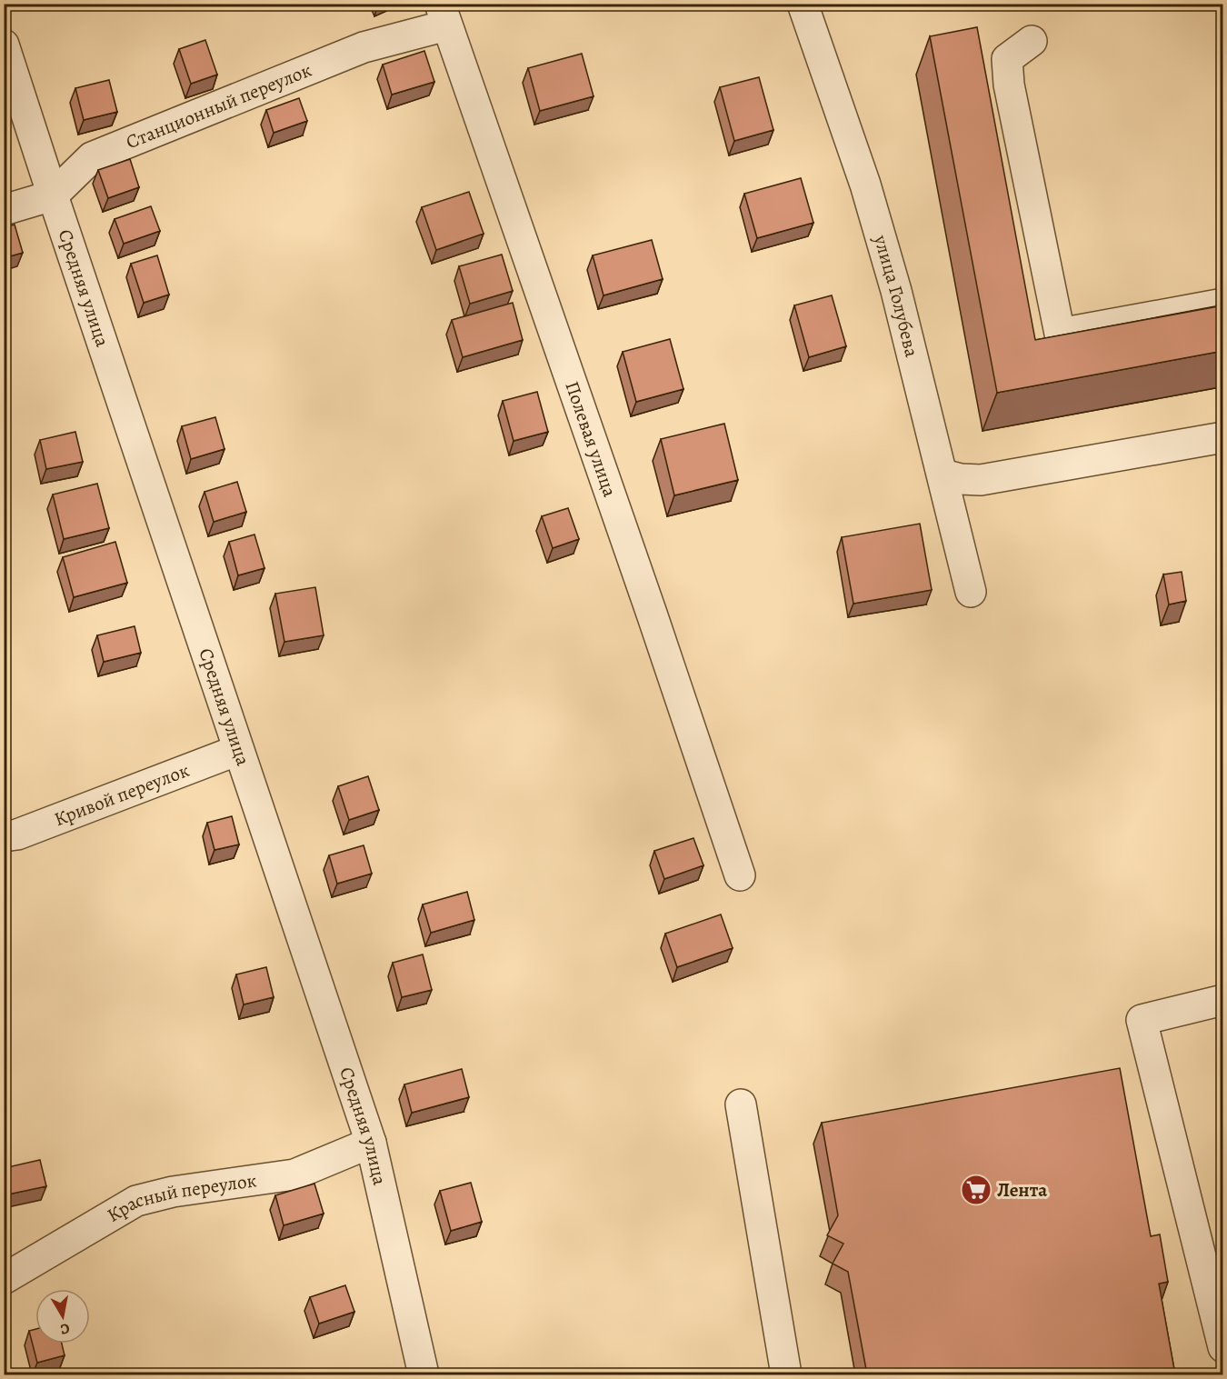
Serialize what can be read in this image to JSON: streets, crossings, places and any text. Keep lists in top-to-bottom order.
{
  "streets": {
    "street": [
      "Станционный переулок",
      "Средняя улица",
      "улица Голубева",
      "Полевая улица",
      "Кривой переулок",
      "Красный переулок"
    ]
  },
  "crossings": [
    ["Станционный переулок", "Средняя улица"],
    ["Станционный переулок", "Полевая улица"],
    ["Средняя улица", "Кривой переулок"],
    ["Средняя улица", "Красный переулок"]
  ],
  "places": {
    "supermarket": ["Лента"]
  },
  "north": "bottom"
}
